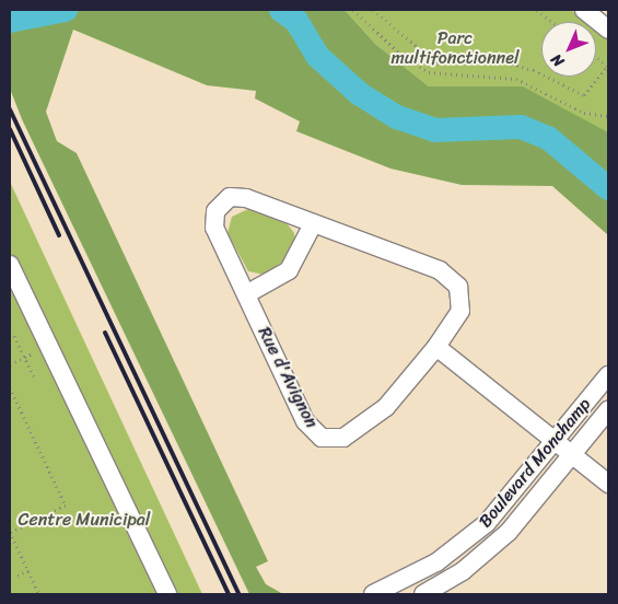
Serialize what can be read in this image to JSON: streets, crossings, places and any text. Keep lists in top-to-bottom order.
{
  "streets": {
    "street": ["Rue d'Avignon", "Boulevard Monchamp"]
  },
  "parks": ["Parc multifonctionnel", "Centre Municipal"],
  "north": "bottom left"
}
